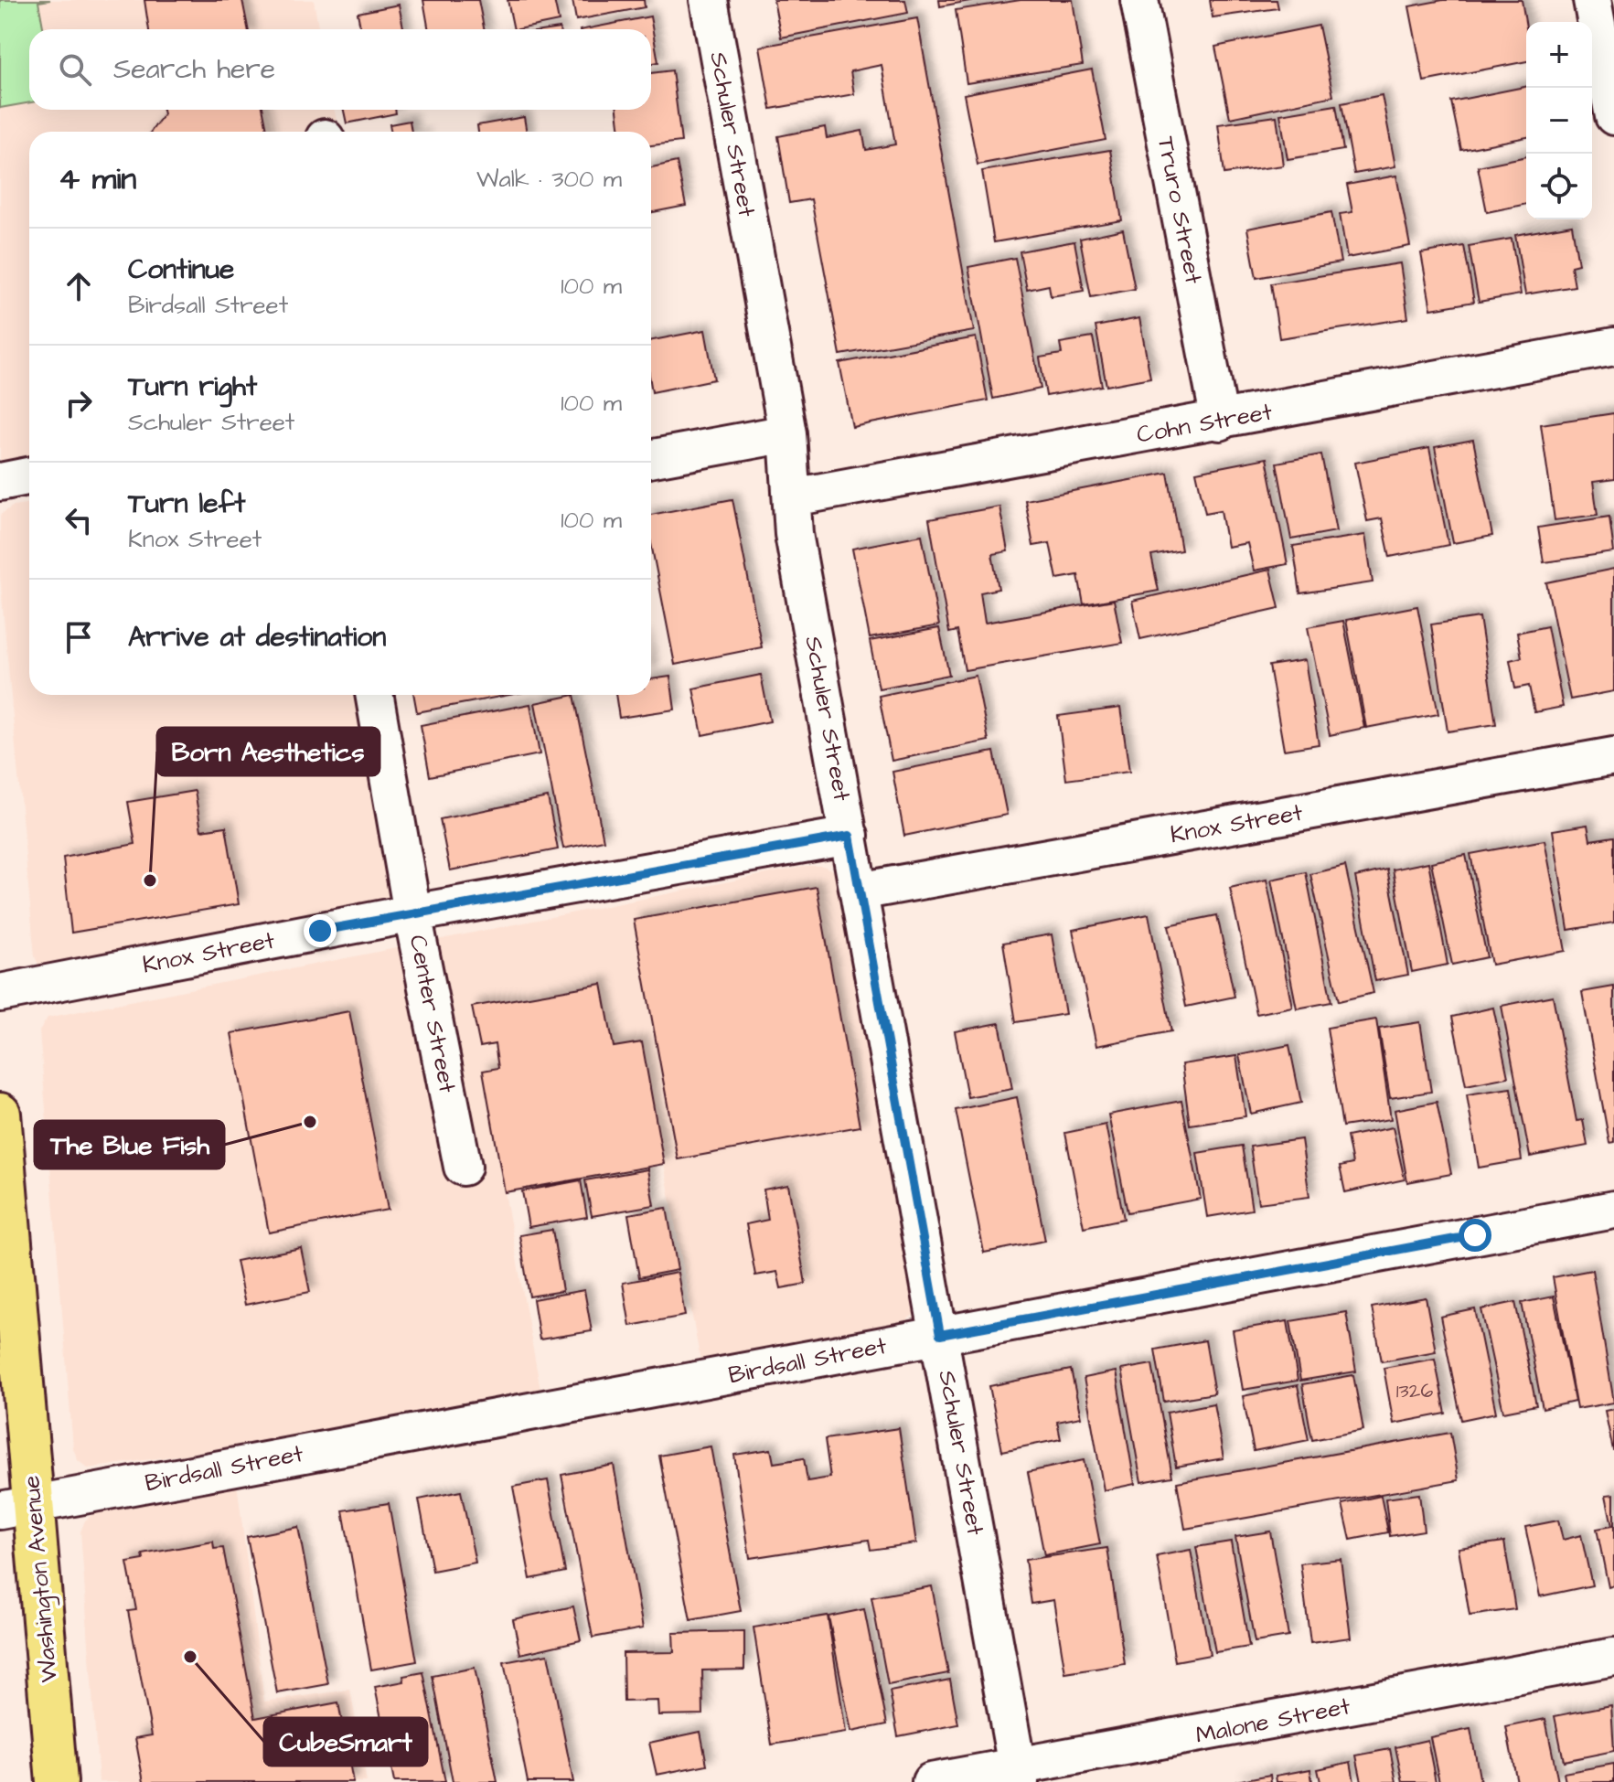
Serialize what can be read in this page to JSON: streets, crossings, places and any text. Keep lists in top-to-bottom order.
{
  "streets": {
    "main road": ["Washington Avenue"],
    "street": [
      "Schuler Street",
      "Truro Street",
      "Cohn Street",
      "Knox Street",
      "Center Street",
      "Birdsall Street",
      "Malone Street"
    ]
  },
  "crossings": [
    ["Schuler Street", "Cohn Street"],
    ["Schuler Street", "Knox Street"],
    ["Schuler Street", "Birdsall Street"],
    ["Schuler Street", "Malone Street"],
    ["Truro Street", "Cohn Street"],
    ["Knox Street", "Center Street"],
    ["Birdsall Street", "Washington Avenue"]
  ],
  "places": ["Born Aesthetics", "The Blue Fish", "CubeSmart"],
  "house_numbers": ["1326"],
  "page": {
    "map_buttons": ["+", "−"],
    "search": "Search here",
    "heading": ["4 min", "Walk · 300 m"],
    "list": [
      ["Continue", "Birdsall Street", "100 m"],
      ["Turn right", "Schuler Street", "100 m"],
      ["Turn left", "Knox Street", "100 m"],
      "Arrive at destination"
    ]
  }
}
